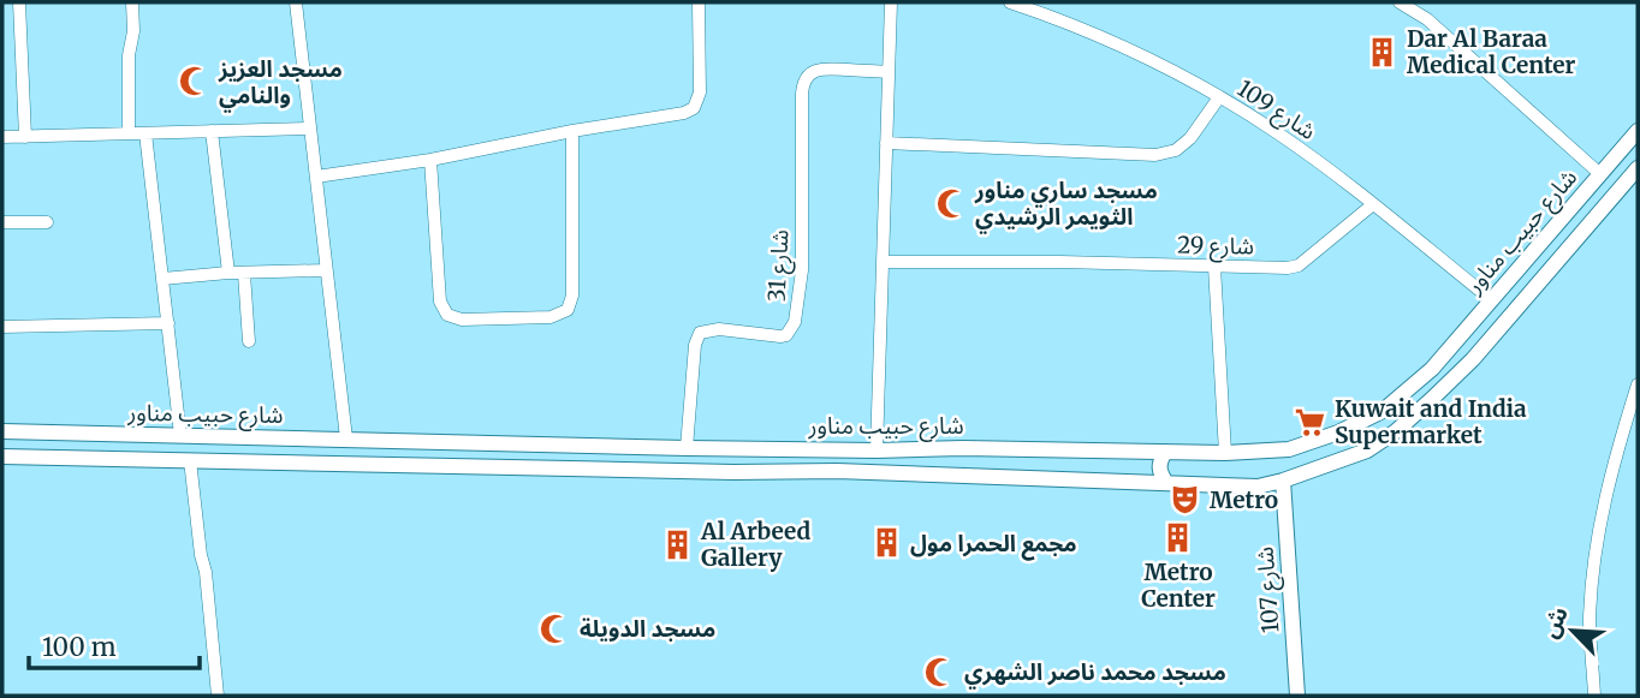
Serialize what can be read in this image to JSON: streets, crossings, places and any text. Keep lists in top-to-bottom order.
{
  "streets": {
    "street": [
      "شارع 109",
      "شارع حبيب مناور",
      "شارع 29",
      "شارع 31",
      "شارع 107"
    ]
  },
  "crossings": [
    ["شارع 109", "شارع حبيب مناور"],
    ["شارع 109", "شارع 29"],
    ["شارع حبيب مناور", "شارع 31"],
    ["شارع حبيب مناور", "شارع 107"]
  ],
  "places": {
    "building": [
      "Dar Al Baraa Medical Center",
      "Metro Center",
      "مجمع الحمرا مول",
      "Al Arbeed Gallery"
    ],
    "mosque": [
      "مسجد العزيز والنامي",
      "مسجد ساري مناور الثويمر الرشيدي",
      "مسجد الدويلة",
      "مسجد محمد ناصر الشهري"
    ],
    "supermarket": ["Kuwait and India Supermarket"],
    "theatre": ["Metro"]
  },
  "scale_bar": "100 m",
  "north": "top left"
}
